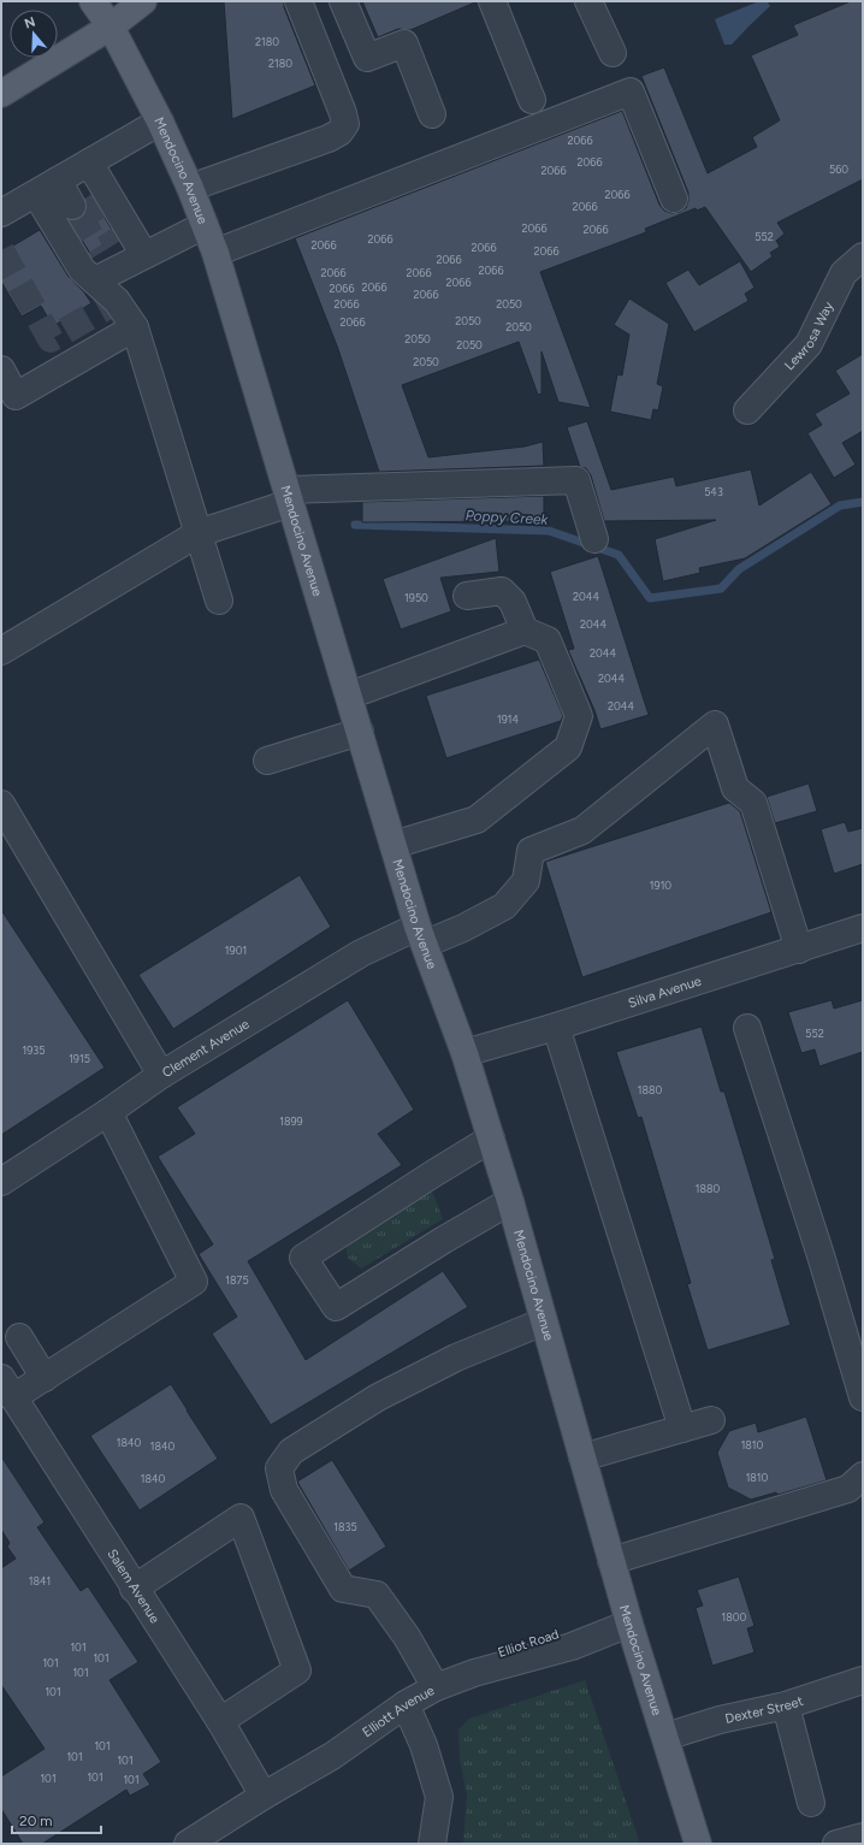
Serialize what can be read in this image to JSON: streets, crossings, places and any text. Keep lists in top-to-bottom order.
{
  "streets": {
    "main road": ["Mendocino Avenue"],
    "street": [
      "Lewrosa Way",
      "Silva Avenue",
      "Clement Avenue",
      "Salem Avenue",
      "Dexter Street",
      "Elliott Avenue"
    ]
  },
  "crossings": [
    ["Mendocino Avenue", "Silva Avenue"],
    ["Mendocino Avenue", "Clement Avenue"],
    ["Mendocino Avenue", "Dexter Street"],
    ["Mendocino Avenue", "Elliott Avenue"],
    ["Silva Avenue", "Clement Avenue"],
    ["Salem Avenue", "Elliott Avenue"]
  ],
  "water": ["Poppy Creek"],
  "house_numbers": [
    "2180",
    "2180",
    "2066",
    "2066",
    "560",
    "2066",
    "2066",
    "2066",
    "2066",
    "2066",
    "552",
    "2066",
    "2066",
    "2066",
    "2066",
    "2066",
    "2066",
    "2066",
    "2066",
    "2066",
    "2066",
    "2066",
    "2066",
    "2066",
    "2050",
    "2050",
    "2066",
    "2050",
    "2050",
    "2050",
    "2050",
    "543",
    "2044",
    "1950",
    "2044",
    "2044",
    "2044",
    "2044",
    "1914",
    "1910",
    "1901",
    "552",
    "1935",
    "1915",
    "1880",
    "1899",
    "1880",
    "1875",
    "1840",
    "1810",
    "1840",
    "1810",
    "1840",
    "1835",
    "1841",
    "1800",
    "101",
    "101",
    "101",
    "101",
    "101",
    "101",
    "101",
    "101",
    "101",
    "101",
    "101"
  ],
  "scale_bar": "20 m",
  "north": "top"
}
